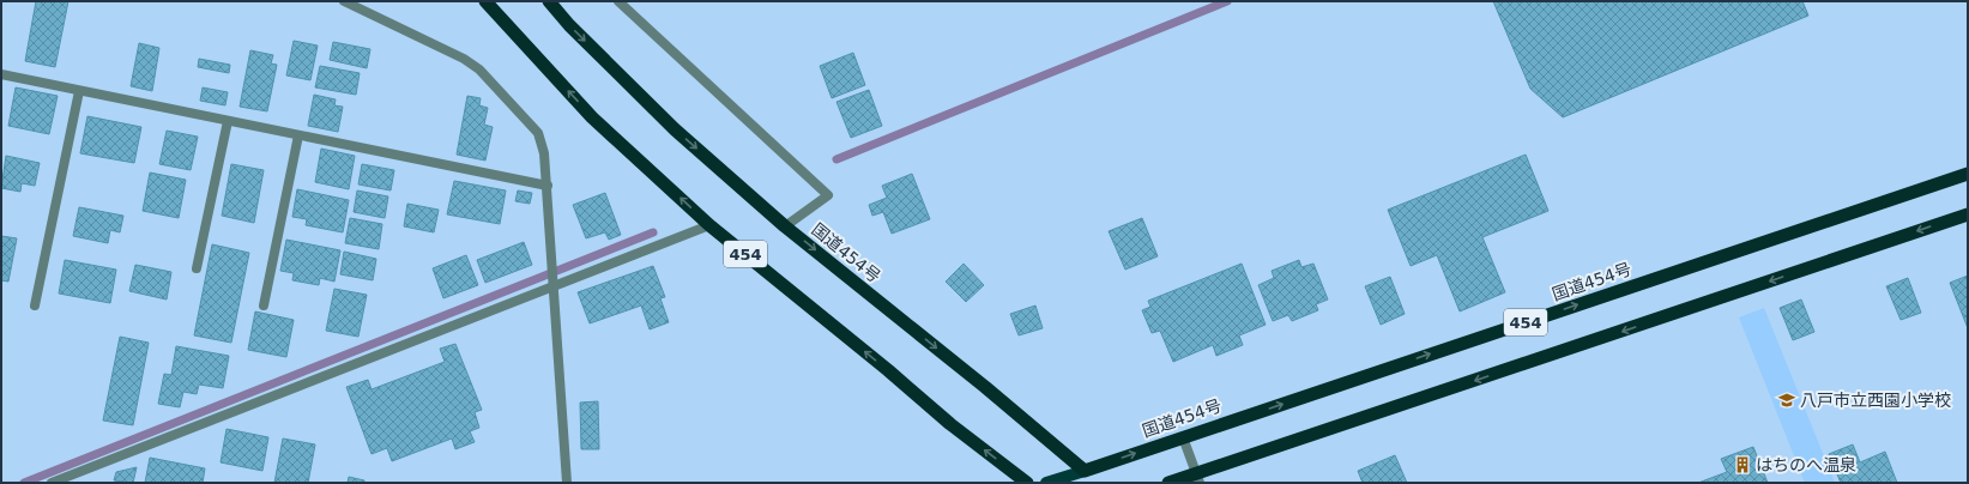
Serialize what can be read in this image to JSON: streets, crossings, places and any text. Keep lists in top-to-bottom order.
{
  "streets": {
    "highway": ["国道454号", "454"]
  },
  "one_way": ["国道454号"],
  "places": {
    "school or university": ["八戸市立西園小学校"],
    "building": ["はちのへ温泉"]
  }
}
